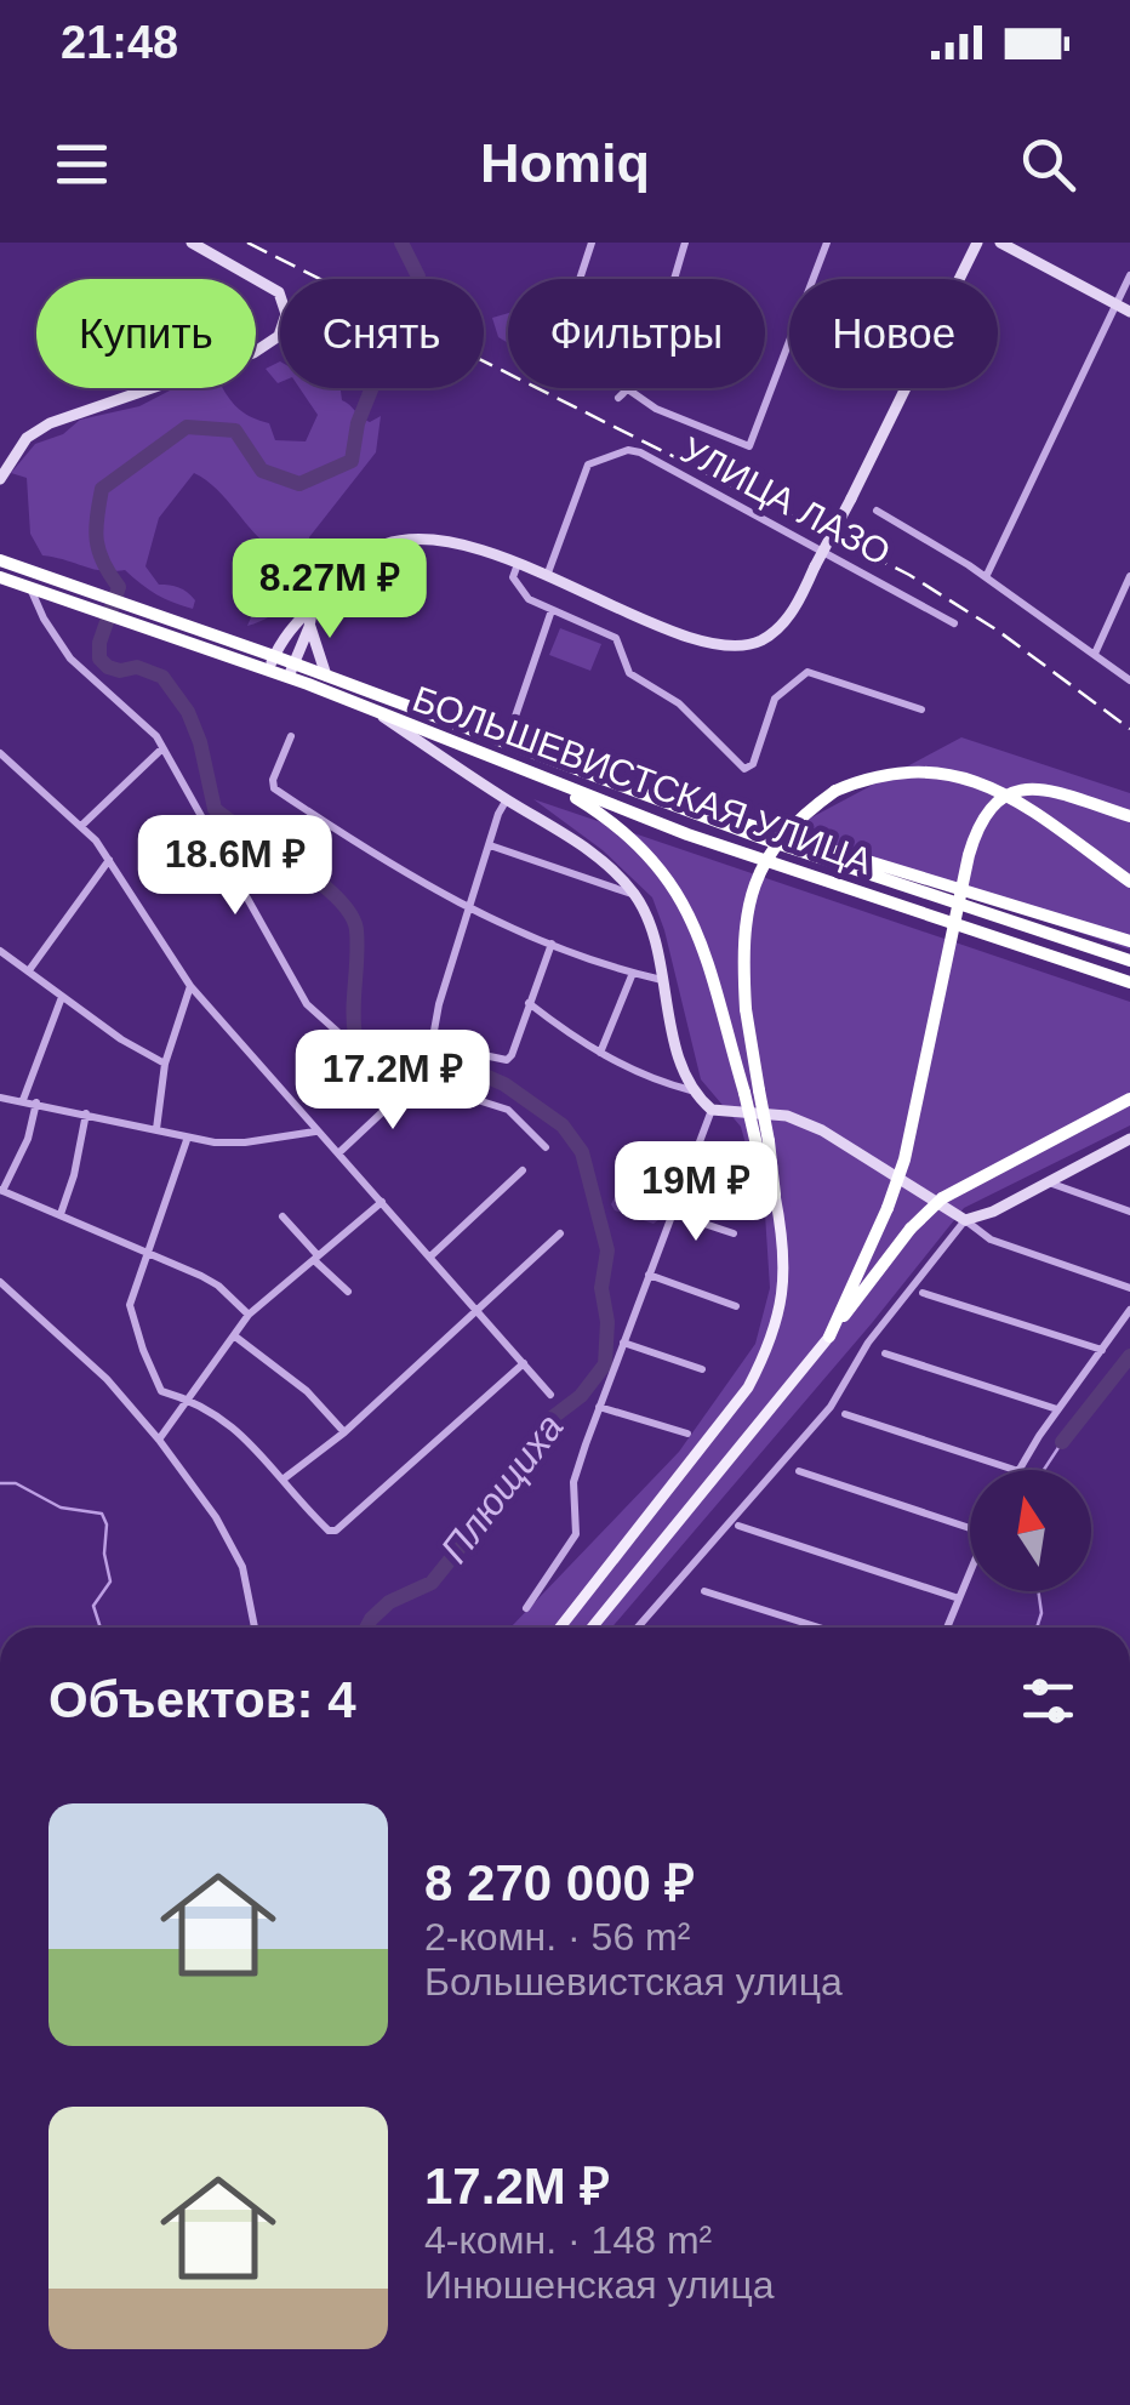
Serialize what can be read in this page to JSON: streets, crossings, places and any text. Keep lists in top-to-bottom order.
{
  "streets": {
    "highway": ["БОЛЬШЕВИСТСКАЯ УЛИЦА"],
    "street": ["УЛИЦА ЛАЗО"]
  },
  "water": ["Плющиха"],
  "north": "top",
  "page": {
    "status": "21:48",
    "header": "Homiq",
    "chip": [
      "Купить",
      "Снять",
      "Фильтры",
      "Новое"
    ],
    "price": [
      "8.27M ₽",
      "18.6M ₽",
      "17.2M ₽",
      "19M ₽"
    ],
    "heading": "Объектов: 4",
    "list": [
      {
        "name": "8 270 000 ₽",
        "note": "2-комн. · 56 m² · Большевистская улица"
      },
      {
        "name": "17.2M ₽",
        "note": "4-комн. · 148 m² · Инюшенская улица"
      }
    ]
  }
}
